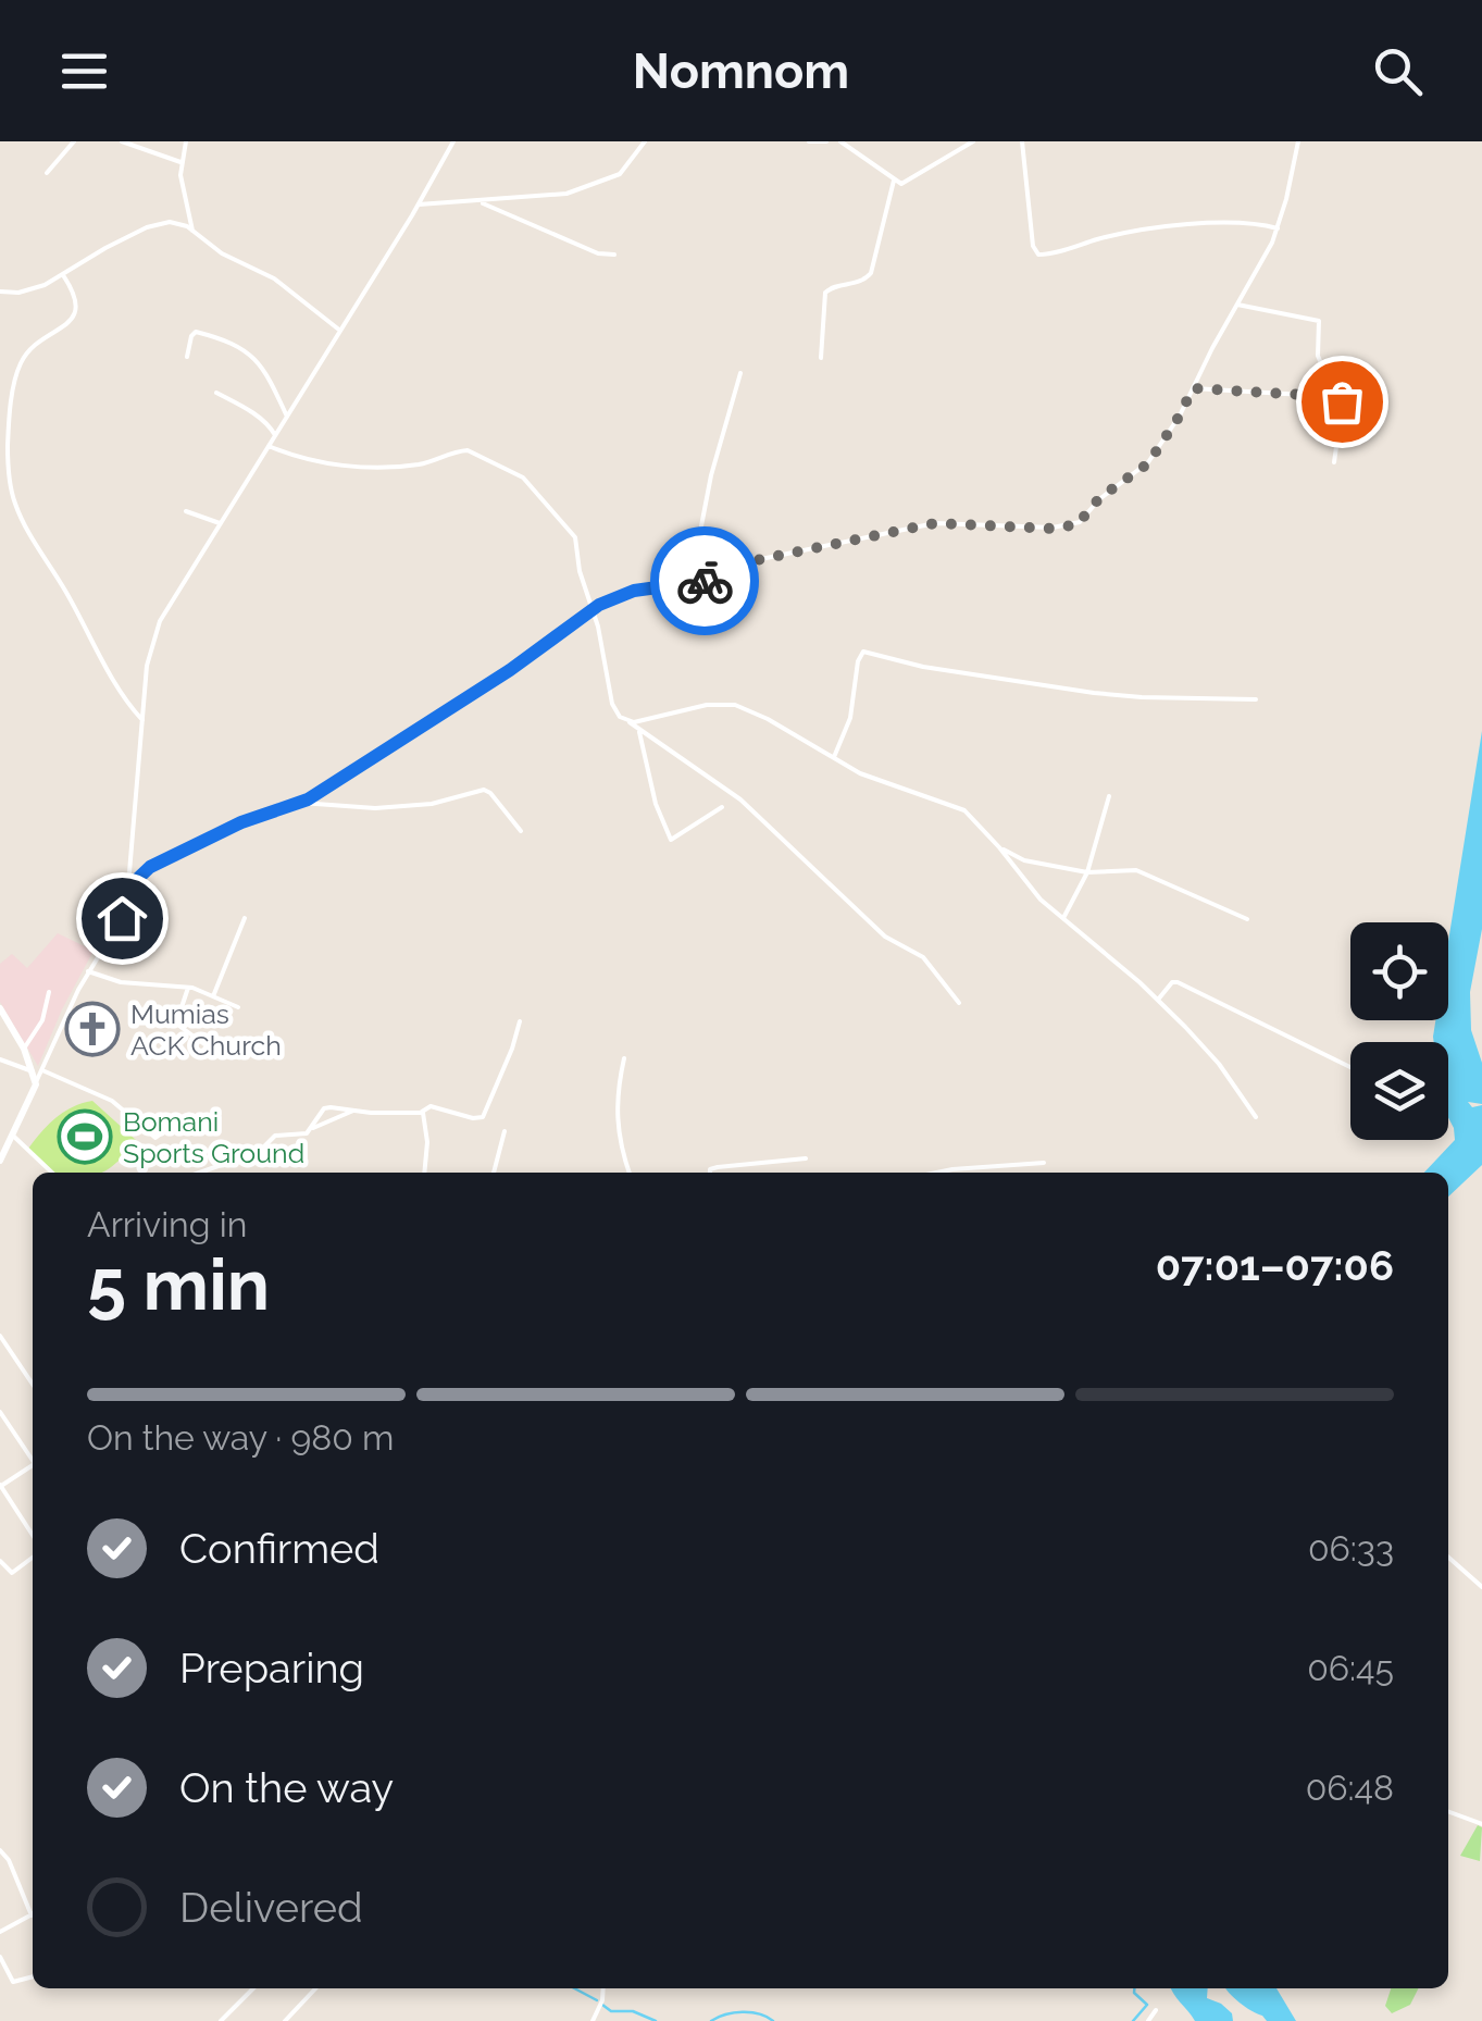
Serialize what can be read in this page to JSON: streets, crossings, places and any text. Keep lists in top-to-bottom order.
{
  "places": {
    "church": ["Mumias ACK Church"],
    "sports": ["Bomani Sports Ground"]
  },
  "page": {
    "header": "Nomnom",
    "heading": ["5 min", "Arriving in", "07:01–07:06"],
    "bar": "On the way · 980 m",
    "list": [
      ["Confirmed", "06:33"],
      ["Preparing", "06:45"],
      ["On the way", "06:48"],
      "Delivered"
    ]
  }
}
